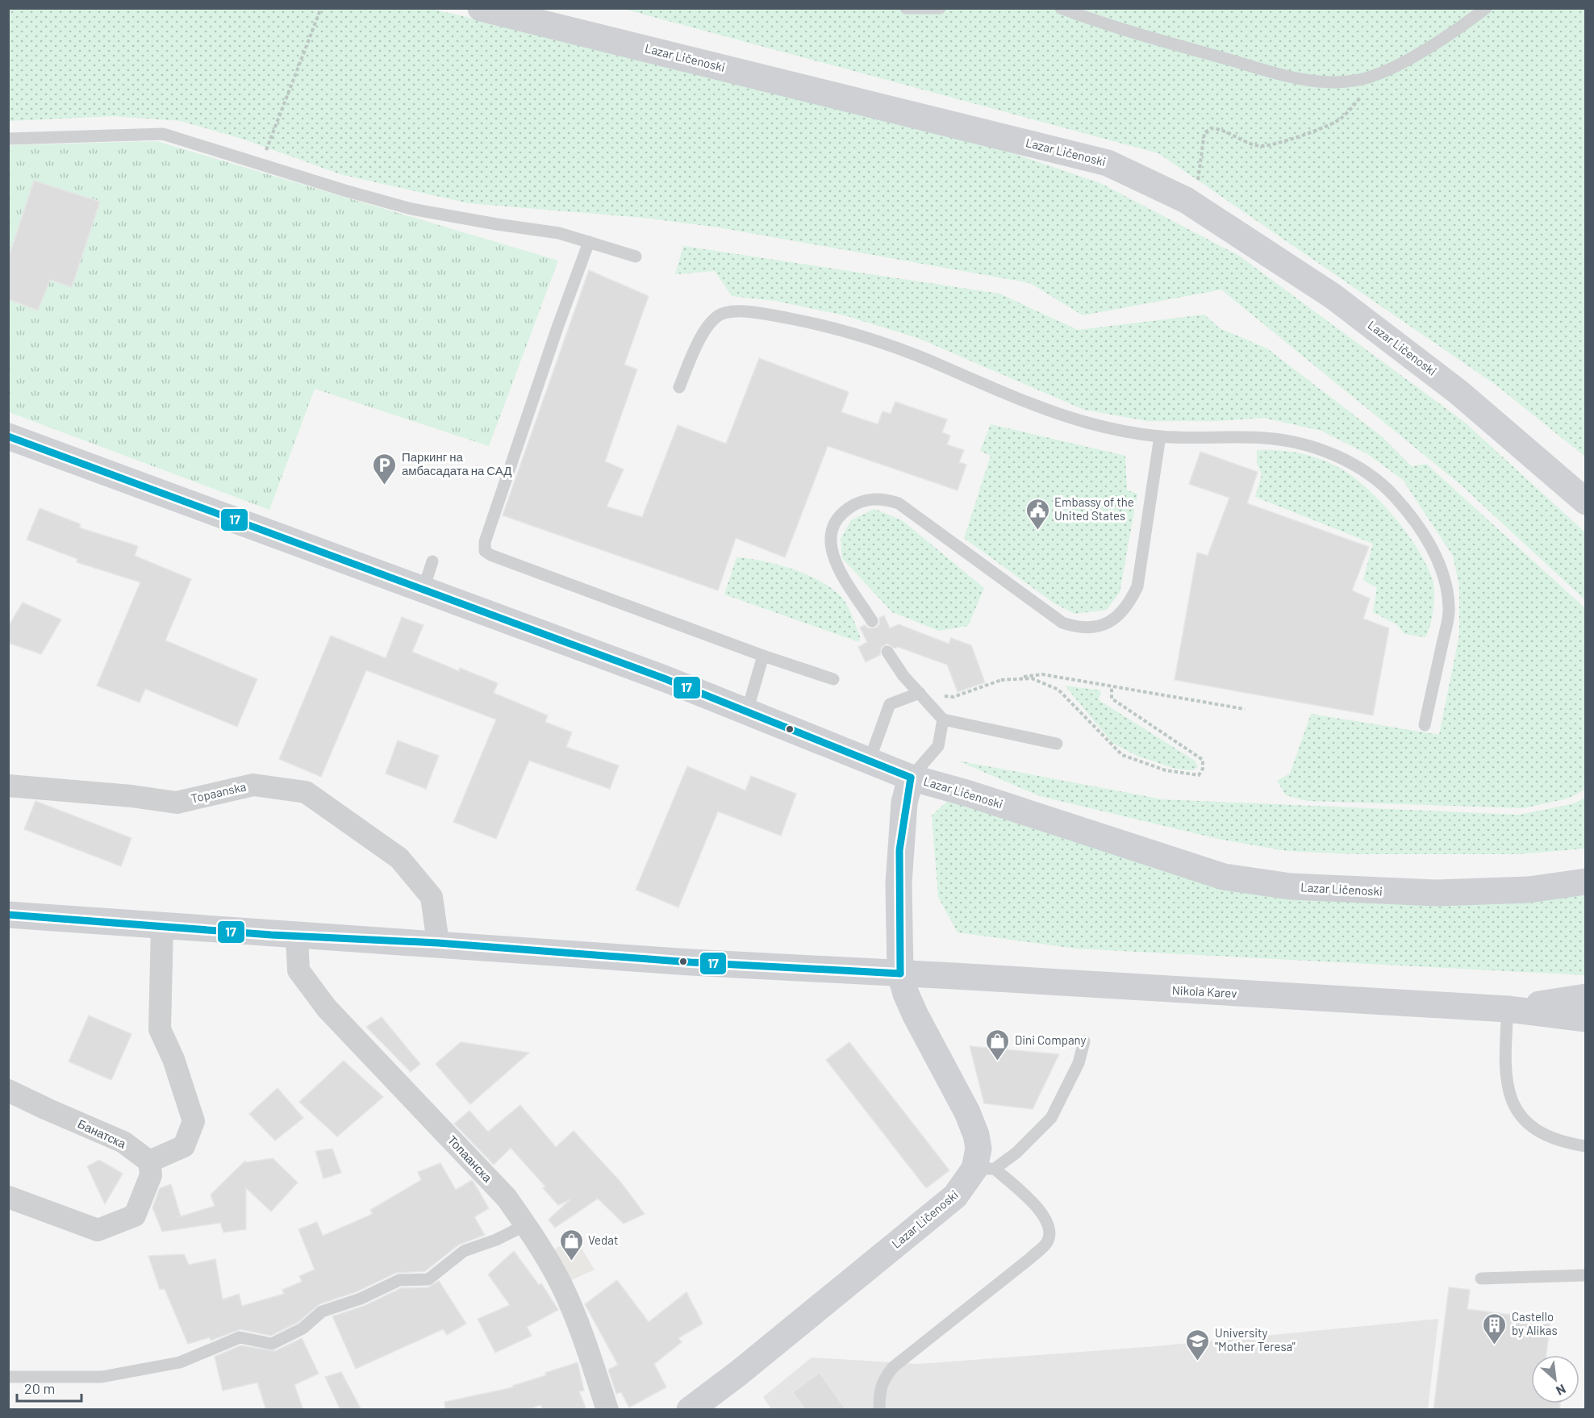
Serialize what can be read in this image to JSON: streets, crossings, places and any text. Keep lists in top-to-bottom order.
{
  "streets": {
    "street": [
      "Lazar Ličenoski",
      "Topaanska",
      "Nikola Karev",
      "Банатска",
      "Топаанска"
    ]
  },
  "crossings": [
    ["Lazar Ličenoski", "Nikola Karev"],
    ["Topaanska", "Nikola Karev"],
    ["Nikola Karev", "Топаанска"]
  ],
  "places": {
    "parking": ["Паркинг на амбасадата на САД"],
    "public building": ["Embassy of the United States"],
    "shop": ["Dini Company", "Vedat"],
    "building": ["Castello by Alikas"],
    "school or university": ["University \"Mother Teresa\""]
  },
  "lines": ["transit line 17"],
  "scale_bar": "20 m",
  "north": "bottom right"
}
